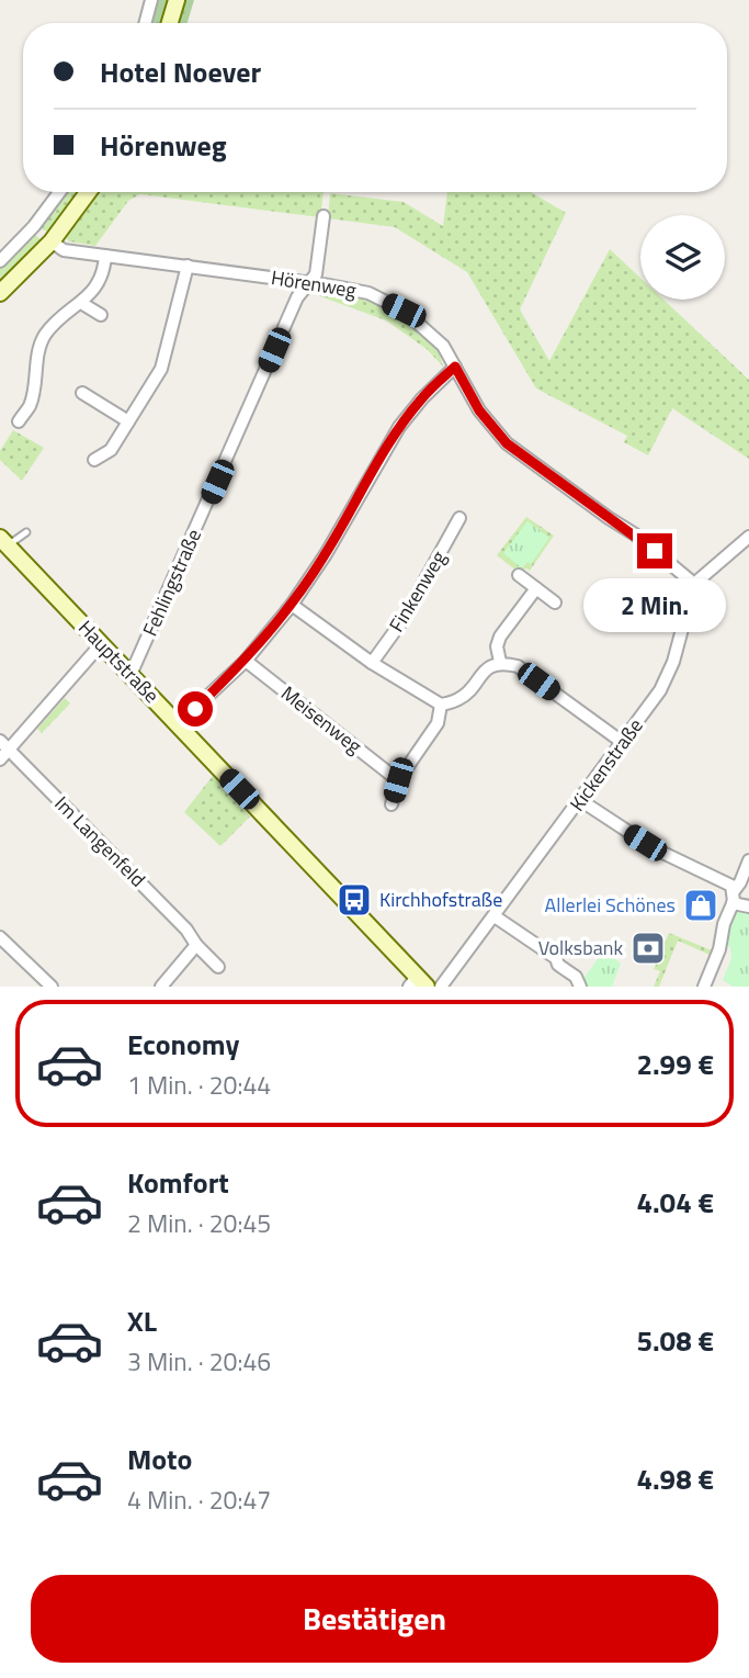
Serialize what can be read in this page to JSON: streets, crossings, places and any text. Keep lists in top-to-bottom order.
{
  "streets": {
    "street": [
      "Hörenweg",
      "Fehlingstraße",
      "Finkenweg",
      "Hauptstraße",
      "Meisenweg",
      "Kickenstraße",
      "Im Langenfeld"
    ]
  },
  "crossings": [
    ["Hörenweg", "Fehlingstraße"],
    ["Hörenweg", "Kickenstraße"],
    ["Fehlingstraße", "Hauptstraße"]
  ],
  "places": {
    "bus stop": ["Kirchhofstraße"],
    "shop": ["Allerlei Schönes"],
    "bank": ["Volksbank"]
  },
  "page": {
    "banner": ["Hotel Noever", "Hörenweg"],
    "bubble": "2 Min.",
    "list": [
      {
        "name": "Economy",
        "note": "1 Min. · 20:44",
        "value": "2.99 €"
      },
      {
        "name": "Komfort",
        "note": "2 Min. · 20:45",
        "value": "4.04 €"
      },
      {
        "name": "XL",
        "note": "3 Min. · 20:46",
        "value": "5.08 €"
      },
      {
        "name": "Moto",
        "note": "4 Min. · 20:47",
        "value": "4.98 €"
      }
    ],
    "buttons": "Bestätigen"
  }
}
